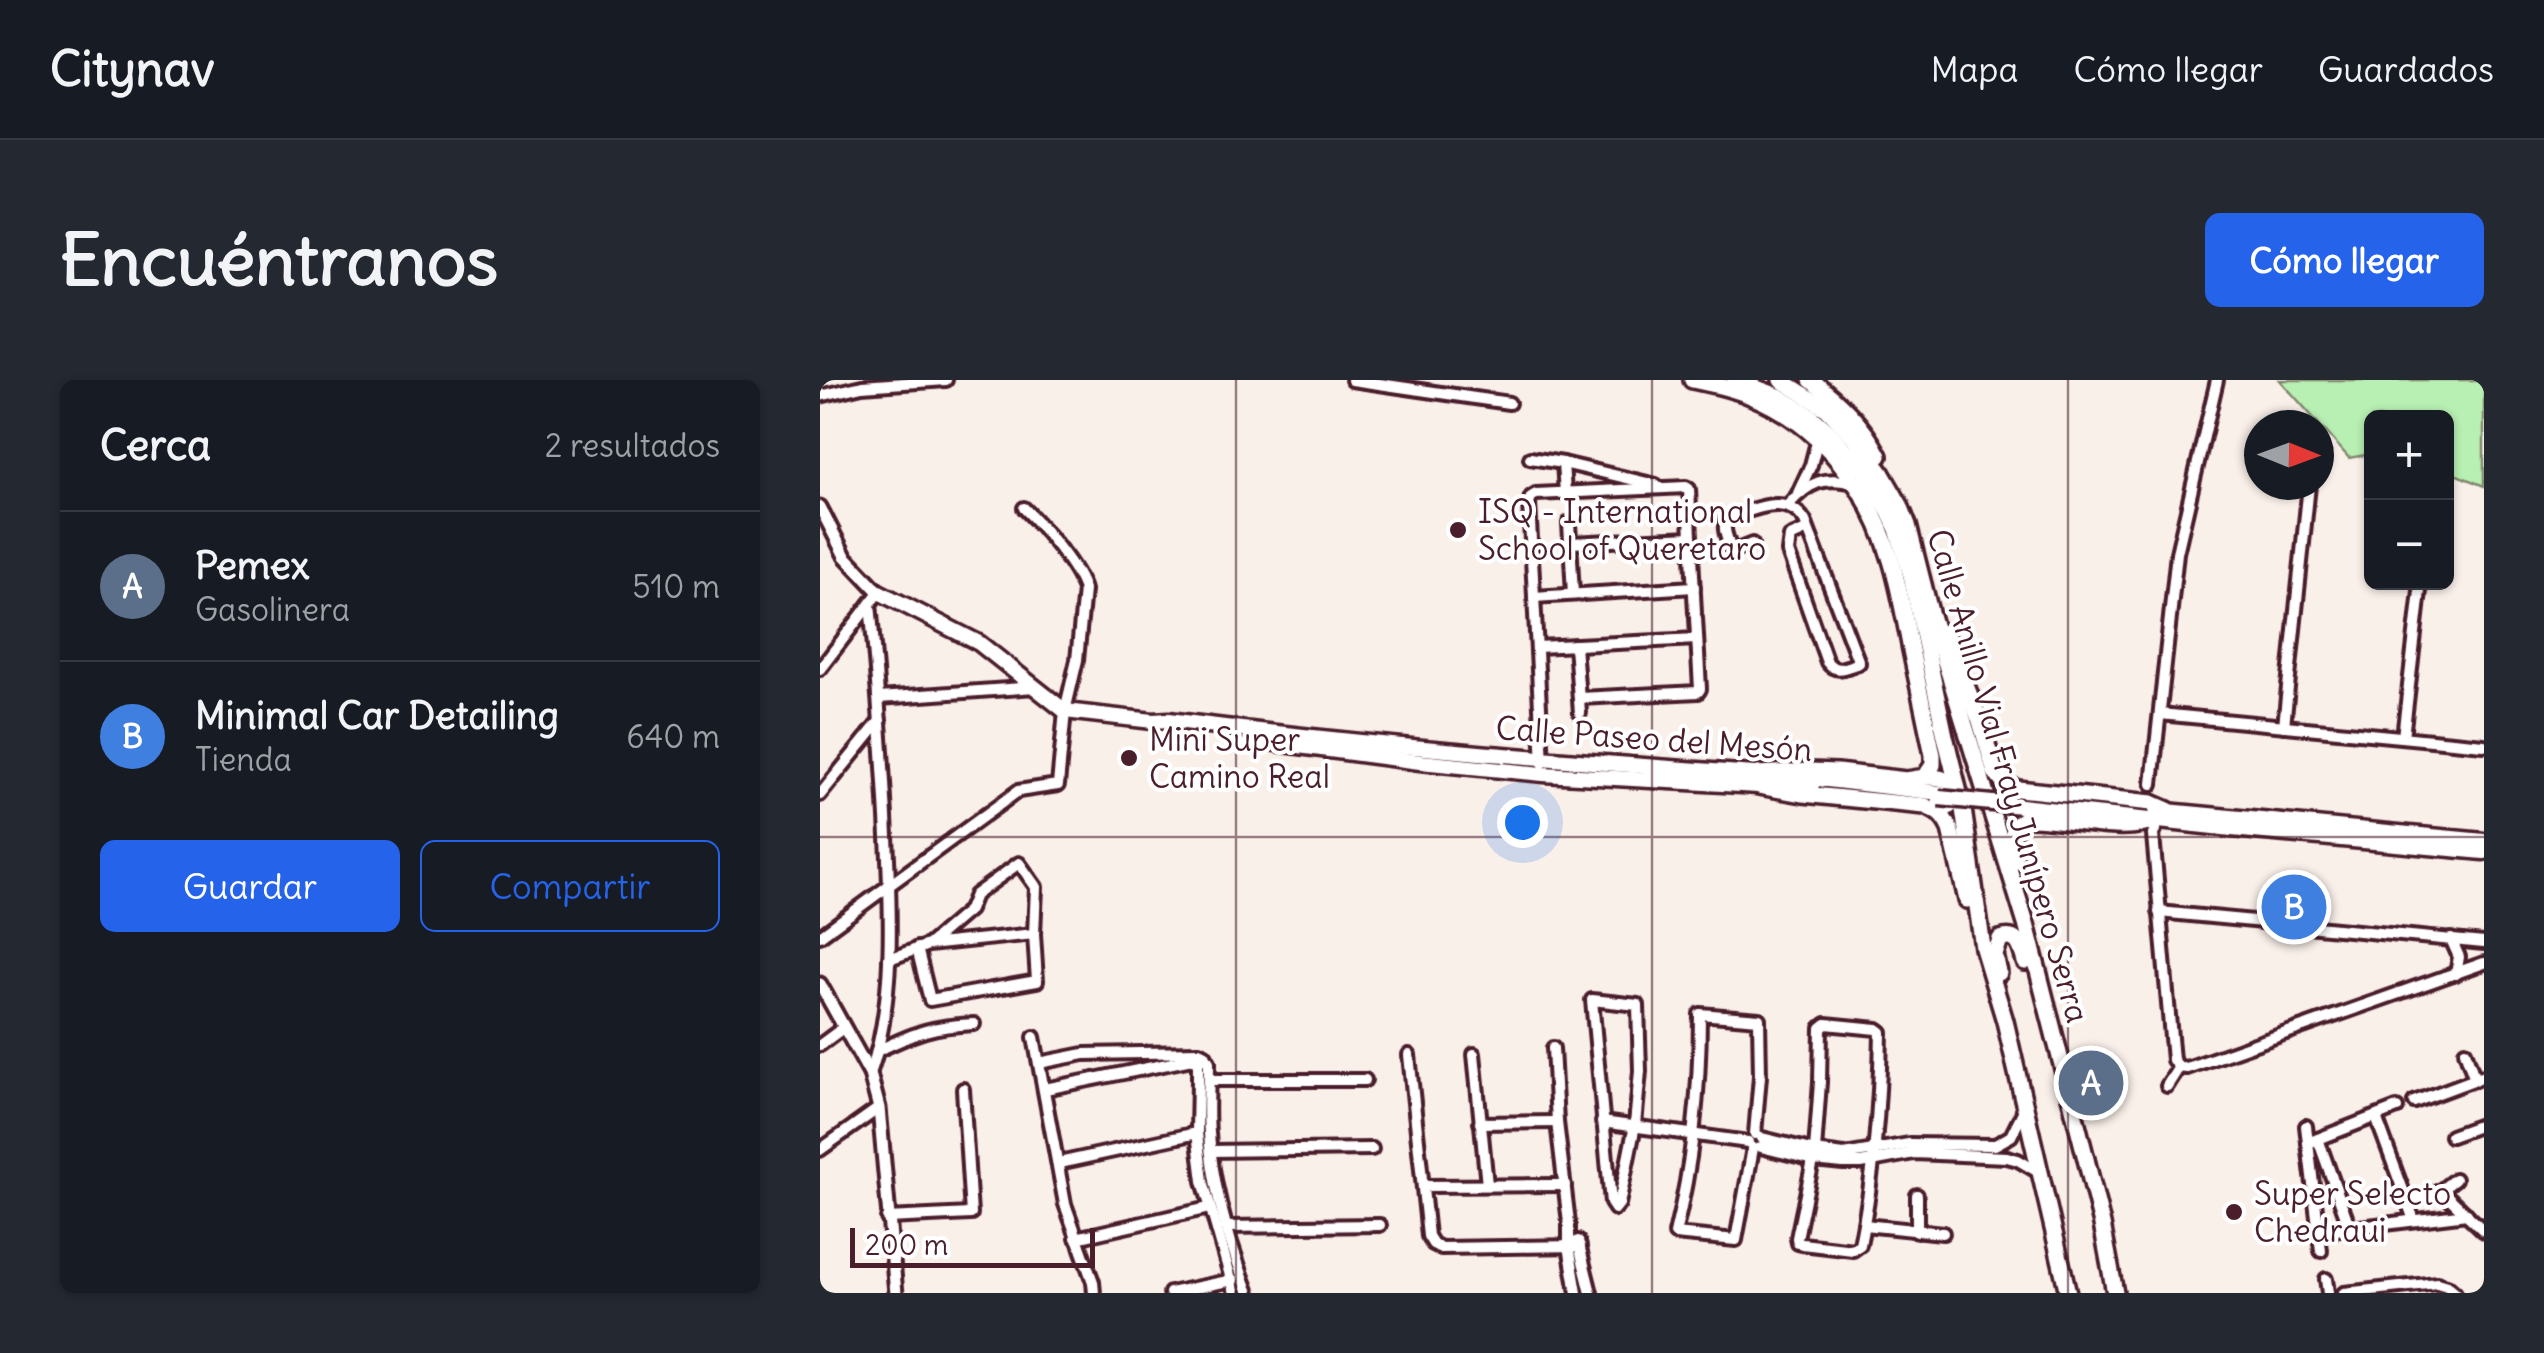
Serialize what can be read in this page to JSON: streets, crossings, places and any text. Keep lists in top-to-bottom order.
{
  "streets": {
    "highway": ["Calle Anillo Vial Fray Junípero Serra"],
    "main road": ["Calle Paseo del Mesón"]
  },
  "places": ["ISQ - International School of Queretaro", "Mini Super Camino Real", "Super Selecto Chedraui"],
  "scale_bar": "200 m",
  "north": "right",
  "page": {
    "header": "Citynav",
    "nav": ["Mapa", "Cómo llegar", "Guardados"],
    "buttons": [
      "Cómo llegar",
      ["Guardar", "Compartir"]
    ],
    "title": "Encuéntranos",
    "heading": ["Cerca", "2 resultados"],
    "map_buttons": ["+", "−"],
    "list": [
      {
        "mark": "A",
        "name": "Pemex",
        "note": "Gasolinera",
        "value": "510 m"
      },
      {
        "mark": "B",
        "name": "Minimal Car Detailing",
        "note": "Tienda",
        "value": "640 m"
      }
    ],
    "pins": ["B", "A"],
    "scale": "200 m"
  }
}
